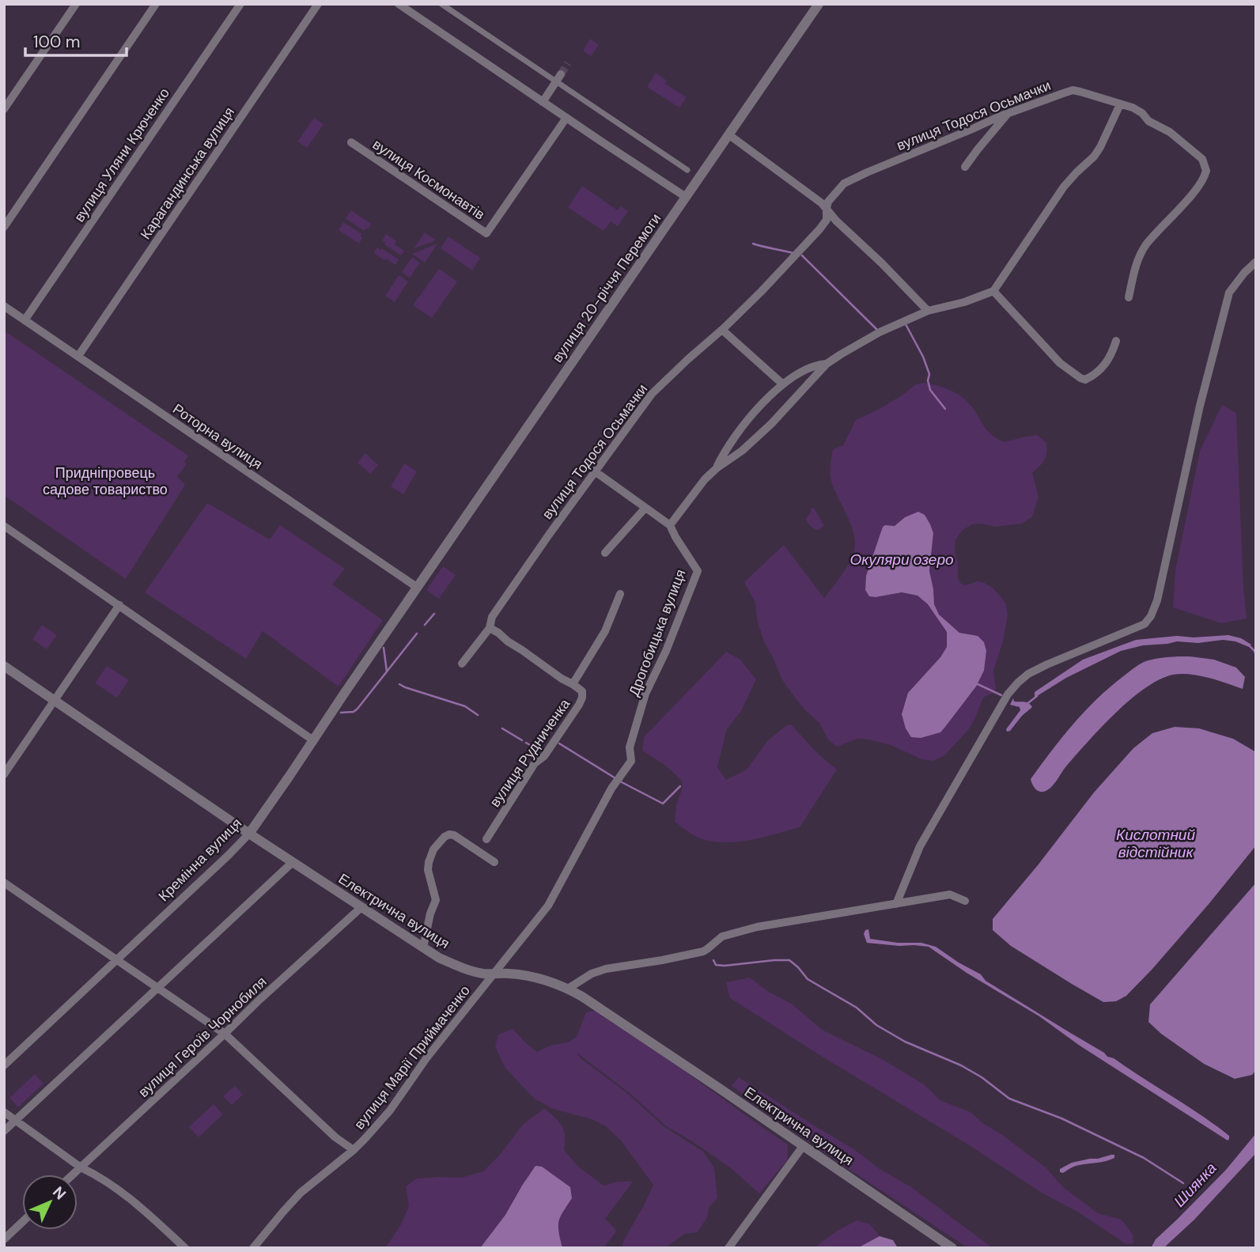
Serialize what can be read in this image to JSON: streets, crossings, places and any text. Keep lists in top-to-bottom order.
{
  "streets": {
    "street": [
      "вулиця Тодося Осьмачки",
      "вулиця Уляни Крюченко",
      "Карагандинська вулиця",
      "вулиця Космонавтів",
      "вулиця 20-річчя Перемоги",
      "Роторна вулиця",
      "Дрогобицька вулиця",
      "вулиця Рудниченка",
      "Кремінна вулиця",
      "Електрична вулиця",
      "вулиця Героїв Чорнобиля",
      "вулиця Марії Приймаченко"
    ]
  },
  "crossings": [
    ["вулиця Уляни Крюченко", "Роторна вулиця"],
    ["Карагандинська вулиця", "Роторна вулиця"],
    ["вулиця 20-річчя Перемоги", "Роторна вулиця"],
    ["вулиця 20-річчя Перемоги", "Кремінна вулиця"],
    ["Роторна вулиця", "Кремінна вулиця"],
    ["Дрогобицька вулиця", "Електрична вулиця"],
    ["Дрогобицька вулиця", "вулиця Марії Приймаченко"],
    ["Кремінна вулиця", "Електрична вулиця"],
    ["Електрична вулиця", "вулиця Героїв Чорнобиля"],
    ["Електрична вулиця", "вулиця Марії Приймаченко"]
  ],
  "water": ["Окуляри озеро", "Кислотний відстійник", "Шиянка"],
  "parks": ["Придніпровець садове товариство"],
  "scale_bar": "100 m",
  "north": "top right"
}
